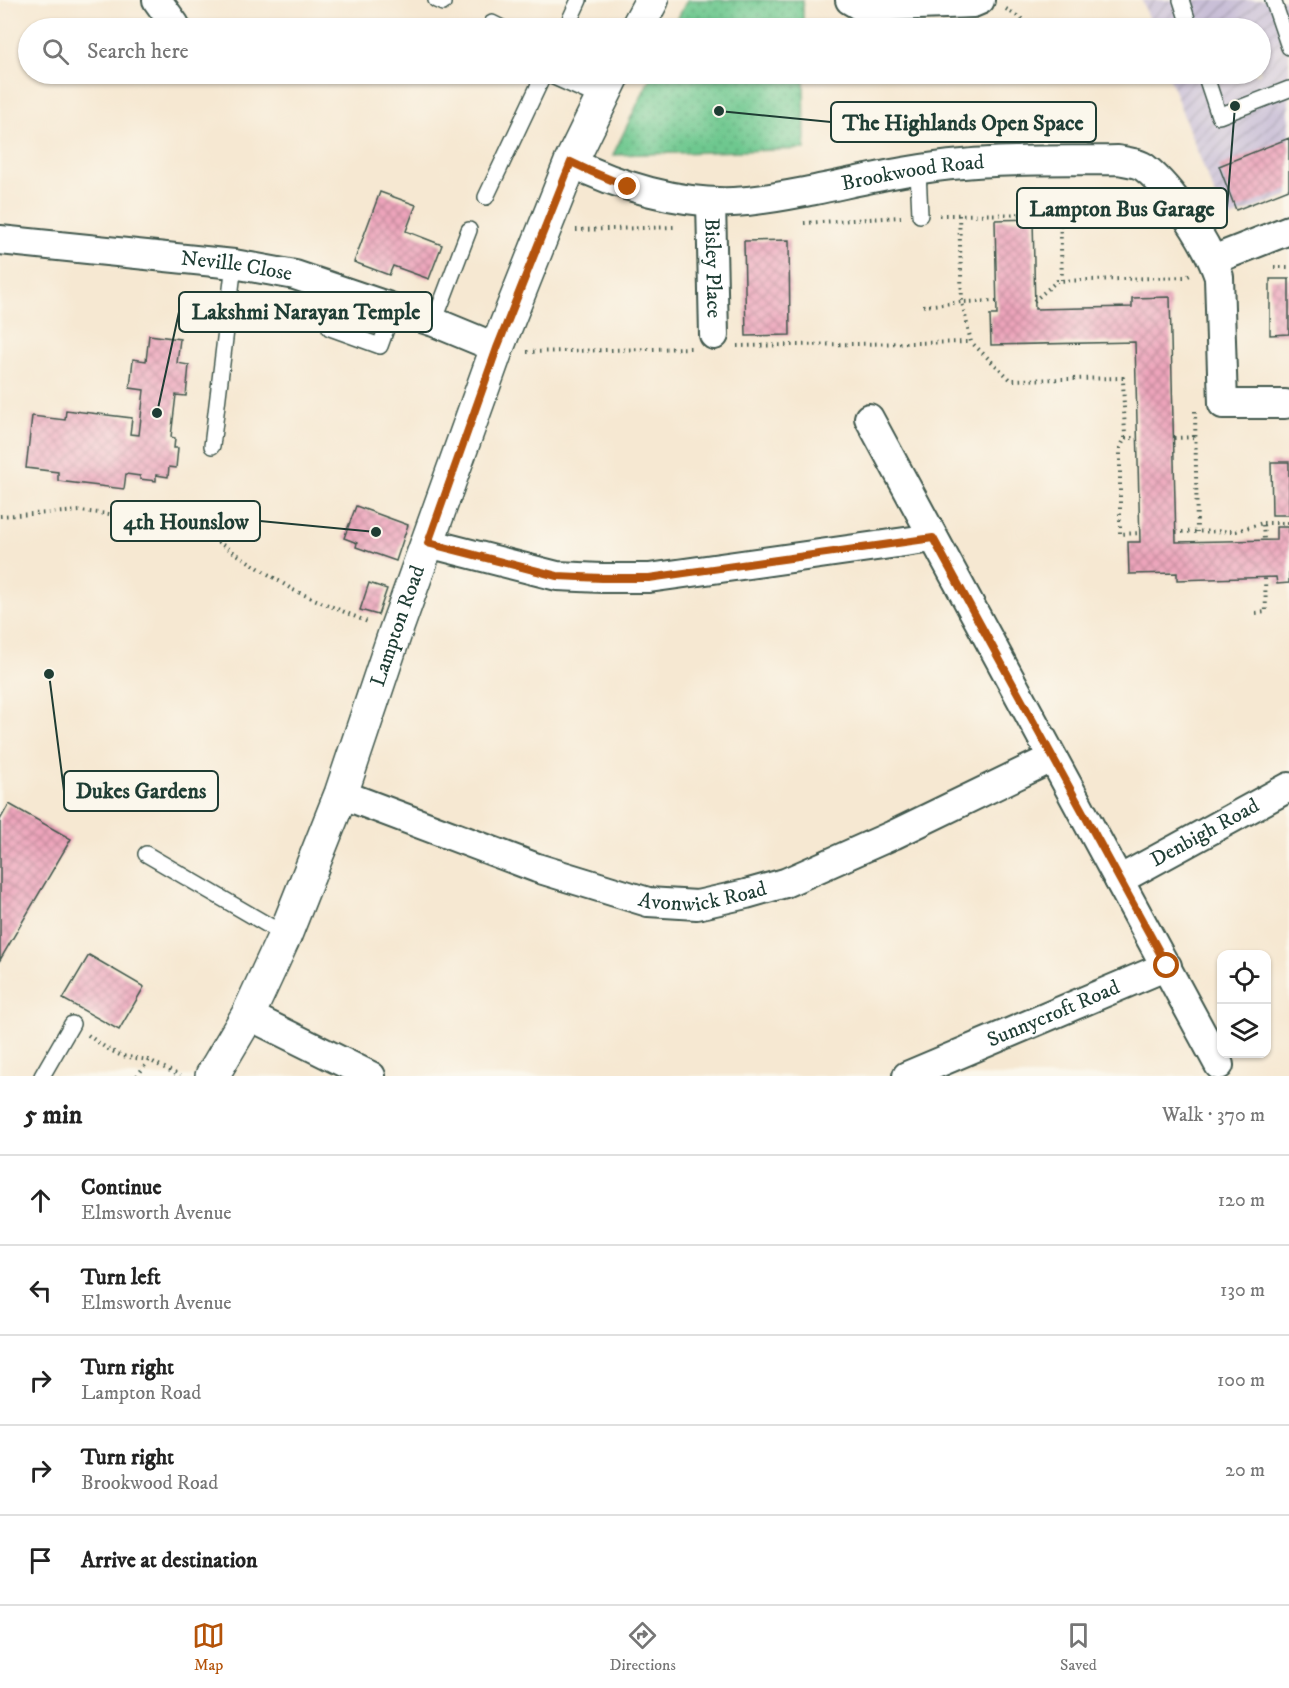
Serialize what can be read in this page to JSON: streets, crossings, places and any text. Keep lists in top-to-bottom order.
{
  "streets": {
    "main road": ["Lampton Road"],
    "street": [
      "Brookwood Road",
      "Neville Close",
      "Bisley Place",
      "Denbigh Road",
      "Avonwick Road",
      "Sunnycroft Road"
    ]
  },
  "crossings": [
    ["Brookwood Road", "Bisley Place"],
    ["Brookwood Road", "Lampton Road"],
    ["Neville Close", "Lampton Road"],
    ["Lampton Road", "Avonwick Road"]
  ],
  "places": [
    "Lampton Bus Garage",
    "The Highlands Open Space",
    "Lakshmi Narayan Temple",
    "4th Hounslow",
    "Dukes Gardens"
  ],
  "page": {
    "search": "Search here",
    "heading": ["5 min", "Walk · 370 m"],
    "list": [
      ["Continue", "Elmsworth Avenue", "120 m"],
      ["Turn left", "Elmsworth Avenue", "130 m"],
      ["Turn right", "Lampton Road", "100 m"],
      ["Turn right", "Brookwood Road", "20 m"],
      "Arrive at destination"
    ],
    "nav": ["Map", "Directions", "Saved"]
  }
}
